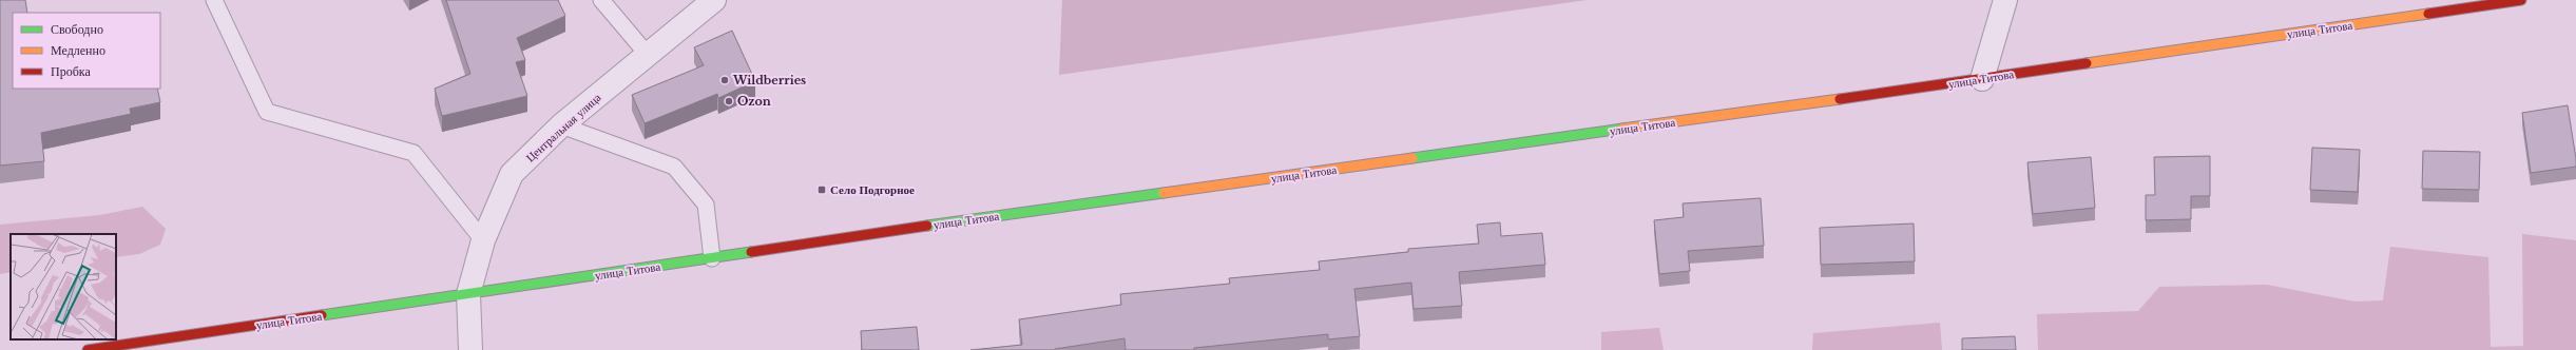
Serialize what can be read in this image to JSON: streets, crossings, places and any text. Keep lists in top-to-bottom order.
{
  "streets": {
    "main road": ["улица Титова"],
    "street": ["Центральная улица"]
  },
  "crossings": [
    ["улица Титова", "Центральная улица"]
  ],
  "places": {
    "other": ["Wildberries", "Ozon"],
    "transit": ["Село Подгорное"]
  },
  "legend": ["Свободно", "Медленно", "Пробка"]
}
